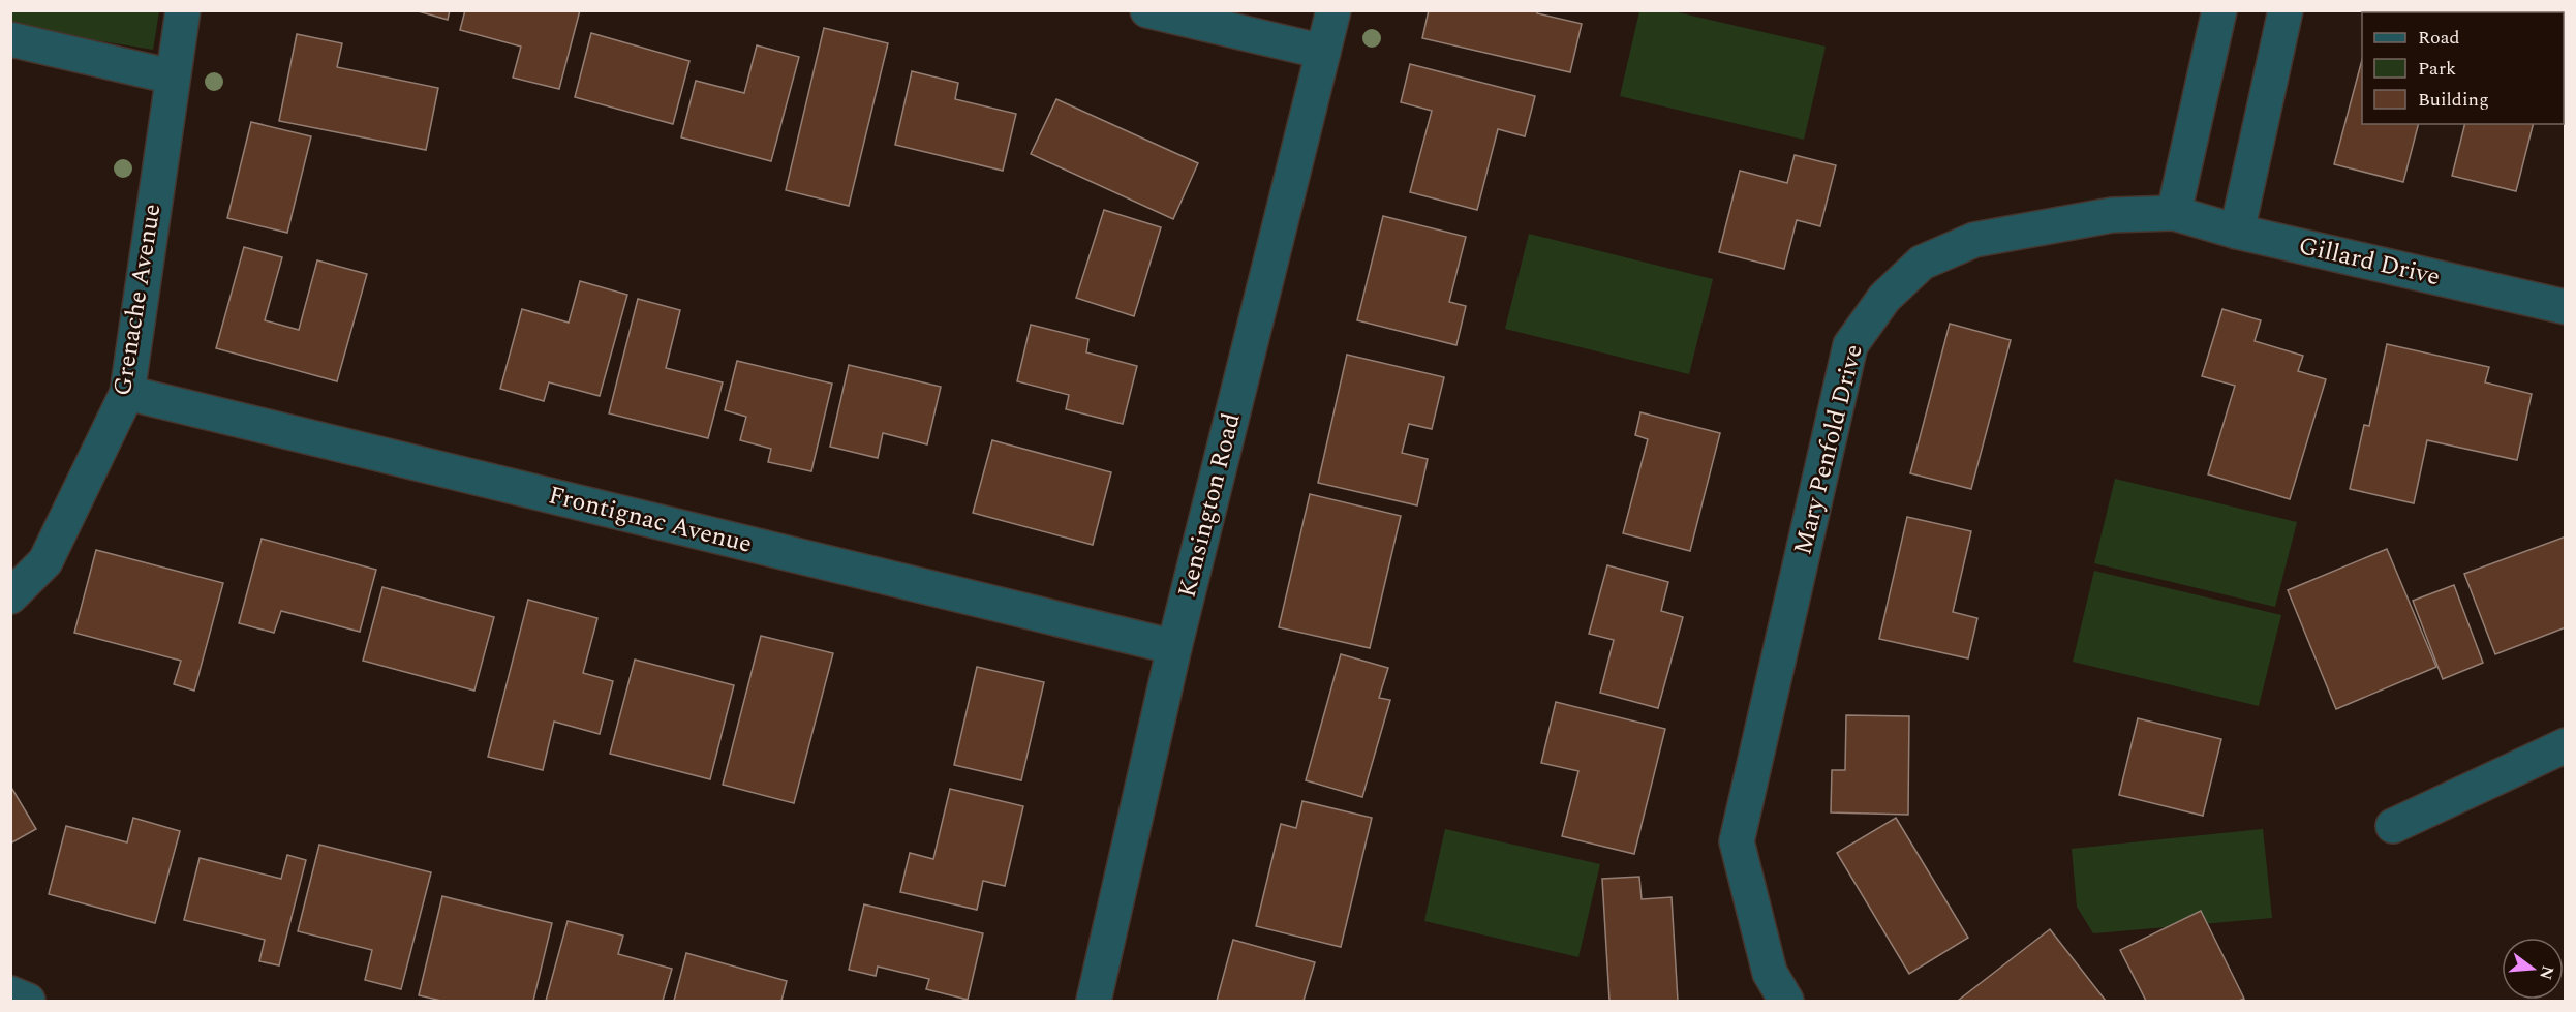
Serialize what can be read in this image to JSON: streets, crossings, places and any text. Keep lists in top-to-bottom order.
{
  "streets": {
    "street": [
      "Gillard Drive",
      "Grenache Avenue",
      "Mary Penfold Drive",
      "Kensington Road",
      "Frontignac Avenue"
    ]
  },
  "crossings": [
    ["Gillard Drive", "Mary Penfold Drive"],
    ["Grenache Avenue", "Frontignac Avenue"],
    ["Kensington Road", "Frontignac Avenue"]
  ],
  "legend": ["Road", "Park", "Building"],
  "north": "right"
}
